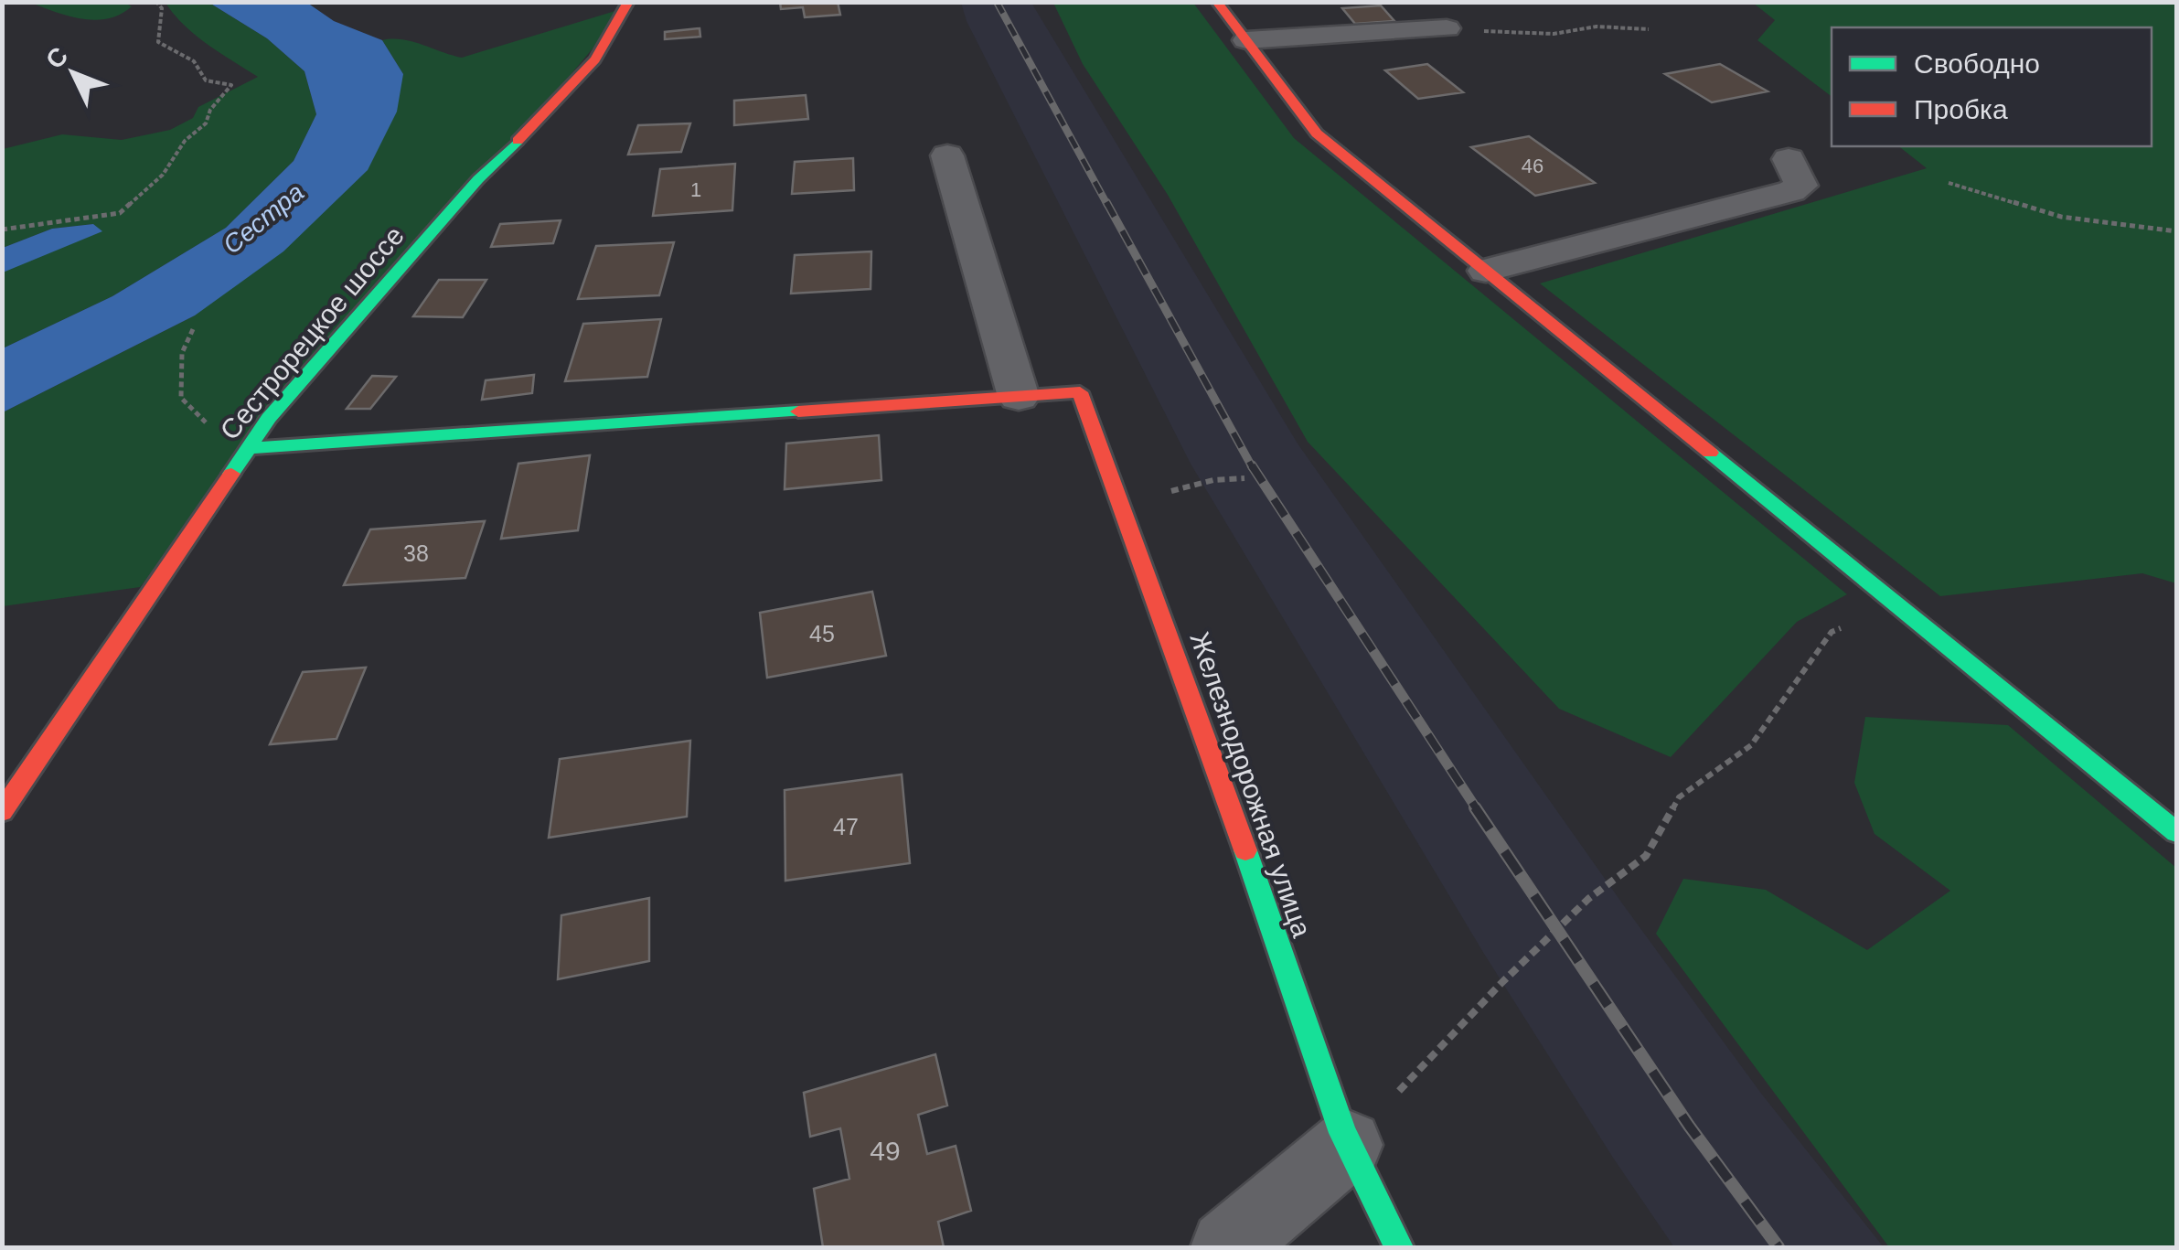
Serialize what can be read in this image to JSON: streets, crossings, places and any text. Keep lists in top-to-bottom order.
{
  "streets": {
    "street": ["Сестрорецкое шоссе", "Железнодорожная улица"]
  },
  "water": ["Сестра"],
  "house_numbers": [
    "46",
    "1",
    "38",
    "45",
    "47",
    "49"
  ],
  "legend": ["Свободно", "Пробка"],
  "north": "top left"
}
